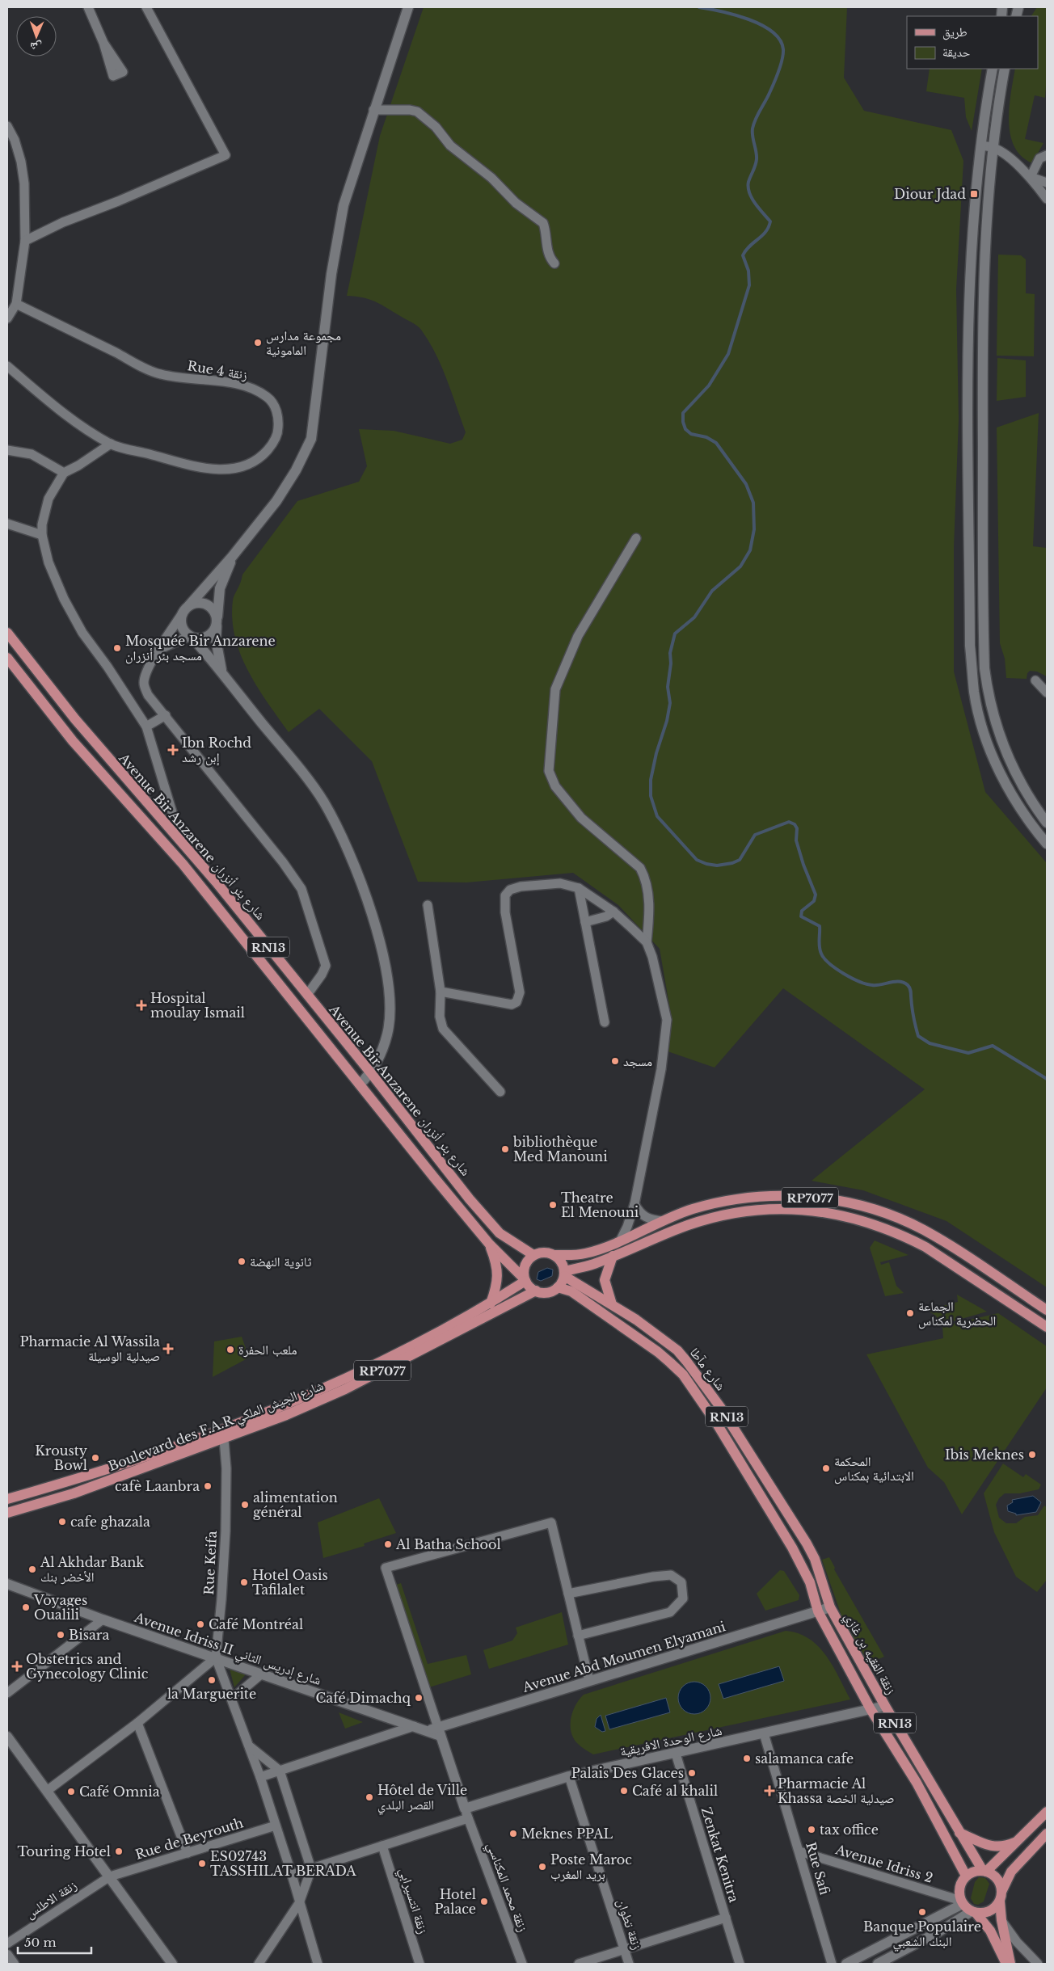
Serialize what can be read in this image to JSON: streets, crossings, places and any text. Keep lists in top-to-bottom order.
{
  "streets": {
    "main road": [
      "Avenue Bir Anzarene شارع بئر أنزران",
      "RN13",
      "RP7077",
      "شارع مآطا",
      "Boulevard des F.A.R شارع الجيش الملكي",
      "Avenue Idriss II شارع إدريس الثاني",
      "زنقة الفقيه بن غازي",
      "Avenue Abd Moumen Elyamani",
      "شارع الوحدة الافريقية"
    ],
    "street": [
      "Rue 4 زنقة",
      "Rue Keifa",
      "Rue de Beyrouth",
      "Zenkat Kenitra",
      "Avenue Idriss 2",
      "Rue Safi",
      "زنقة محمد المكناسي",
      "زنقة الاطلس",
      "زنقة انتسيرابي",
      "زنقة تطوان"
    ]
  },
  "crossings": [
    ["Avenue Bir Anzarene شارع بئر أنزران", "RN13"],
    ["Avenue Bir Anzarene شارع بئر أنزران", "RP7077"],
    ["Avenue Bir Anzarene شارع بئر أنزران", "شارع مآطا"],
    ["Avenue Bir Anzarene شارع بئر أنزران", "Boulevard des F.A.R شارع الجيش الملكي"],
    ["RN13", "RP7077"],
    ["RN13", "شارع مآطا"],
    ["RN13", "Boulevard des F.A.R شارع الجيش الملكي"],
    ["RN13", "زنقة الفقيه بن غازي"],
    ["RN13", "Avenue Abd Moumen Elyamani"],
    ["RN13", "شارع الوحدة الافريقية"],
    ["RN13", "Avenue Idriss 2"],
    ["RP7077", "شارع مآطا"],
    ["RP7077", "Boulevard des F.A.R شارع الجيش الملكي"],
    ["شارع مآطا", "Boulevard des F.A.R شارع الجيش الملكي"],
    ["شارع مآطا", "زنقة الفقيه بن غازي"],
    ["شارع مآطا", "Avenue Abd Moumen Elyamani"],
    ["Boulevard des F.A.R شارع الجيش الملكي", "Rue Keifa"],
    ["Rue Keifa", "Avenue Idriss II شارع إدريس الثاني"],
    ["Avenue Idriss II شارع إدريس الثاني", "Avenue Abd Moumen Elyamani"],
    ["زنقة الفقيه بن غازي", "Avenue Abd Moumen Elyamani"],
    ["زنقة الفقيه بن غازي", "شارع الوحدة الافريقية"],
    ["شارع الوحدة الافريقية", "Zenkat Kenitra"],
    ["شارع الوحدة الافريقية", "Rue Safi"],
    ["شارع الوحدة الافريقية", "زنقة محمد المكناسي"],
    ["شارع الوحدة الافريقية", "زنقة تطوان"],
    ["Rue de Beyrouth", "زنقة الاطلس"],
    ["Avenue Idriss 2", "Rue Safi"]
  ],
  "places": {
    "transit": ["Diour Jdad"],
    "other": [
      "مجموعة مدارس المامونية",
      "Mosquée Bir Anzarene مسجد بئر أنزران",
      "مسجد",
      "bibliothèque Med Manouni",
      "Theatre El Menouni",
      "ثانوية النهضة",
      "الجماعة الحضرية لمكناس",
      "ملعب الحفرة",
      "Ibis Meknes",
      "Krousty Bowl",
      "المحكمة الابتدائية بمكناس",
      "cafè Laanbra",
      "alimentation général",
      "cafe ghazala",
      "Al Batha School",
      "Al Akhdar Bank الأخضر بنك",
      "Hotel Oasis Tafilalet",
      "Voyages Oualili",
      "Café Montréal",
      "Bisara",
      "la Marguerite",
      "Café Dimachq",
      "salamanca cafe",
      "Palais Des Glaces",
      "Café al khalil",
      "Café Omnia",
      "Hôtel de Ville القصر البلدي",
      "tax office",
      "Meknes PPAL",
      "Touring Hotel",
      "ES02743 TASSHILAT BERADA",
      "Poste Maroc بريد المغرب",
      "Hotel Palace",
      "Banque Populaire البنك الشعبي"
    ],
    "health": [
      "Ibn Rochd إبن رشد",
      "Hospital moulay Ismail",
      "Pharmacie Al Wassila صيدلية الوسيلة",
      "Obstetrics and Gynecology Clinic",
      "Pharmacie Al Khassa صيدلية الخصة"
    ]
  },
  "legend": ["طريق", "حديقة"],
  "scale_bar": "50 m",
  "north": "bottom"
}
